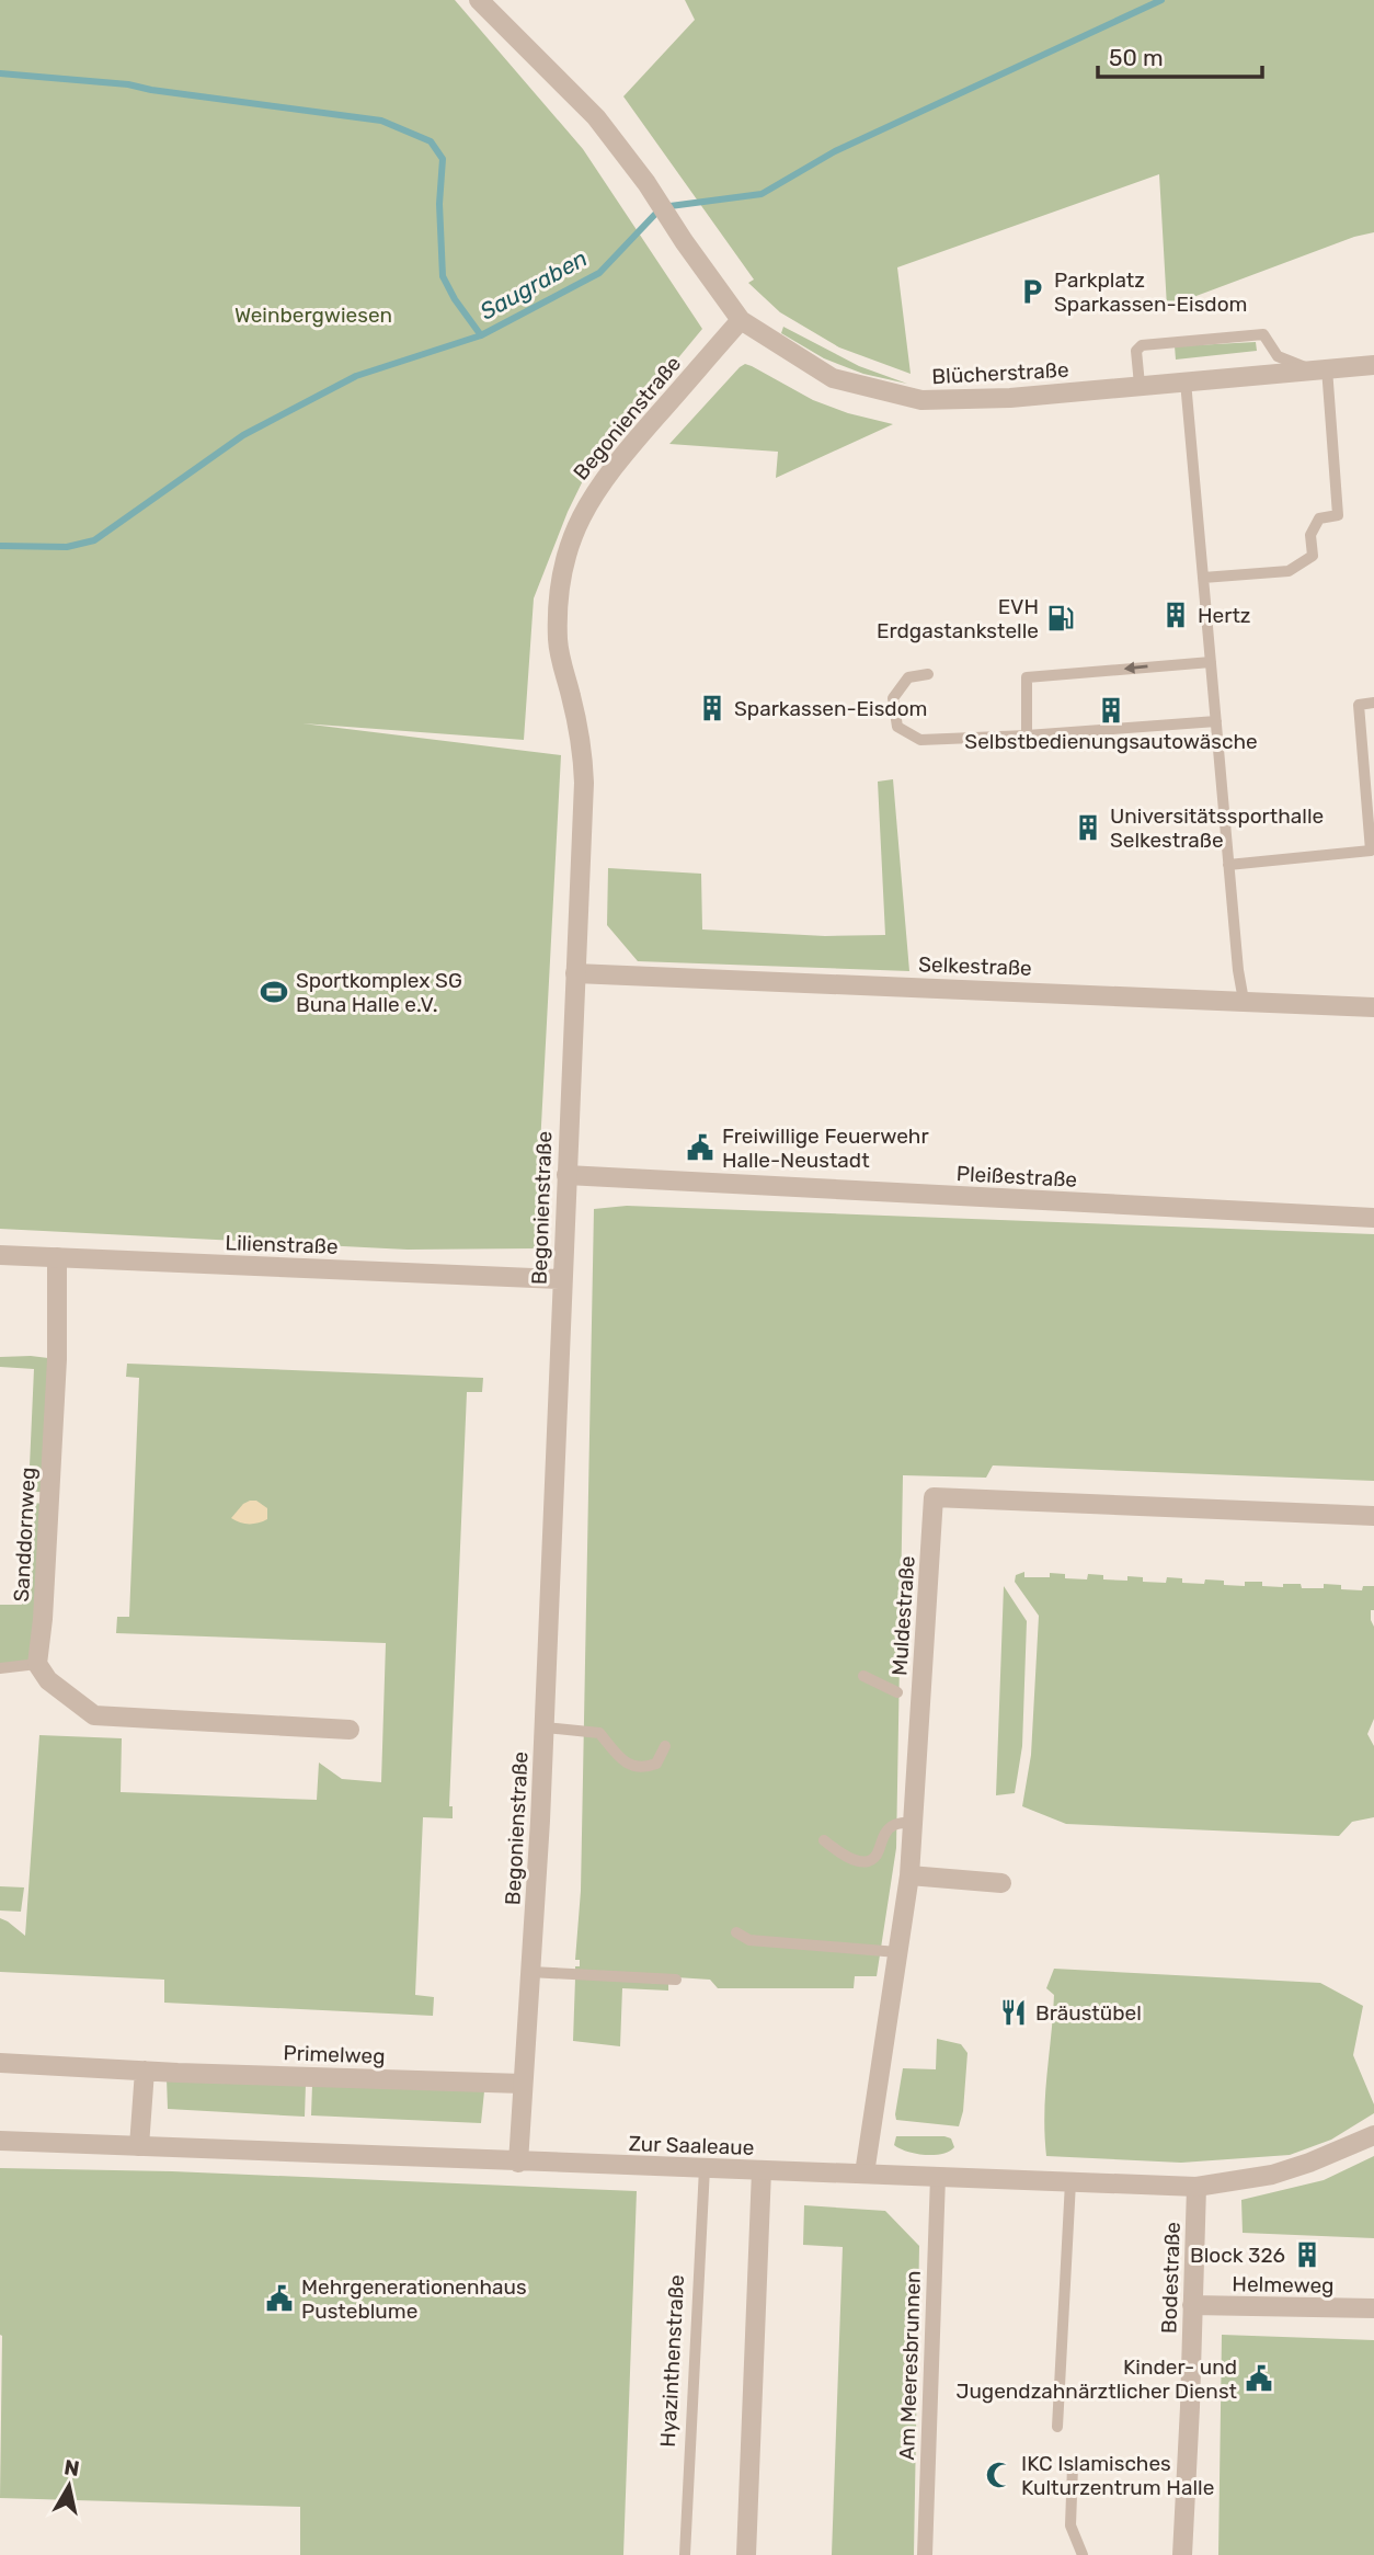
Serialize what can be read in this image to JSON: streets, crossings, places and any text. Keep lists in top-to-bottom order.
{
  "streets": {
    "street": [
      "Blücherstraße",
      "Begonienstraße",
      "Selkestraße",
      "Pleißestraße",
      "Lilienstraße",
      "Sanddornweg",
      "Muldestraße",
      "Primelweg",
      "Zur Saaleaue",
      "Bodestraße",
      "Helmeweg",
      "Am Meeresbrunnen"
    ],
    "lane": ["Hyazinthenstraße"]
  },
  "crossings": [
    ["Blücherstraße", "Begonienstraße"],
    ["Begonienstraße", "Selkestraße"],
    ["Begonienstraße", "Pleißestraße"],
    ["Begonienstraße", "Lilienstraße"],
    ["Begonienstraße", "Primelweg"],
    ["Begonienstraße", "Zur Saaleaue"],
    ["Lilienstraße", "Sanddornweg"],
    ["Muldestraße", "Zur Saaleaue"],
    ["Zur Saaleaue", "Bodestraße"],
    ["Zur Saaleaue", "Hyazinthenstraße"],
    ["Zur Saaleaue", "Am Meeresbrunnen"],
    ["Bodestraße", "Helmeweg"]
  ],
  "water": ["Saugraben"],
  "parks": ["Weinbergwiesen"],
  "places": {
    "parking": ["Parkplatz Sparkassen-Eisdom"],
    "building": [
      "Hertz",
      "Sparkassen-Eisdom",
      "Selbstbedienungsautowäsche",
      "Universitätssporthalle Selkestraße",
      "Block 326"
    ],
    "fuel station": ["EVH Erdgastankstelle"],
    "sports": ["Sportkomplex SG Buna Halle e.V."],
    "public building": ["Freiwillige Feuerwehr Halle-Neustadt", "Mehrgenerationenhaus Pusteblume", "Kinder- und Jugendzahnärztlicher Dienst"],
    "restaurant": ["Bräustübel"],
    "mosque": ["IKC Islamisches Kulturzentrum Halle"]
  },
  "scale_bar": "50 m",
  "north": "top"
}
